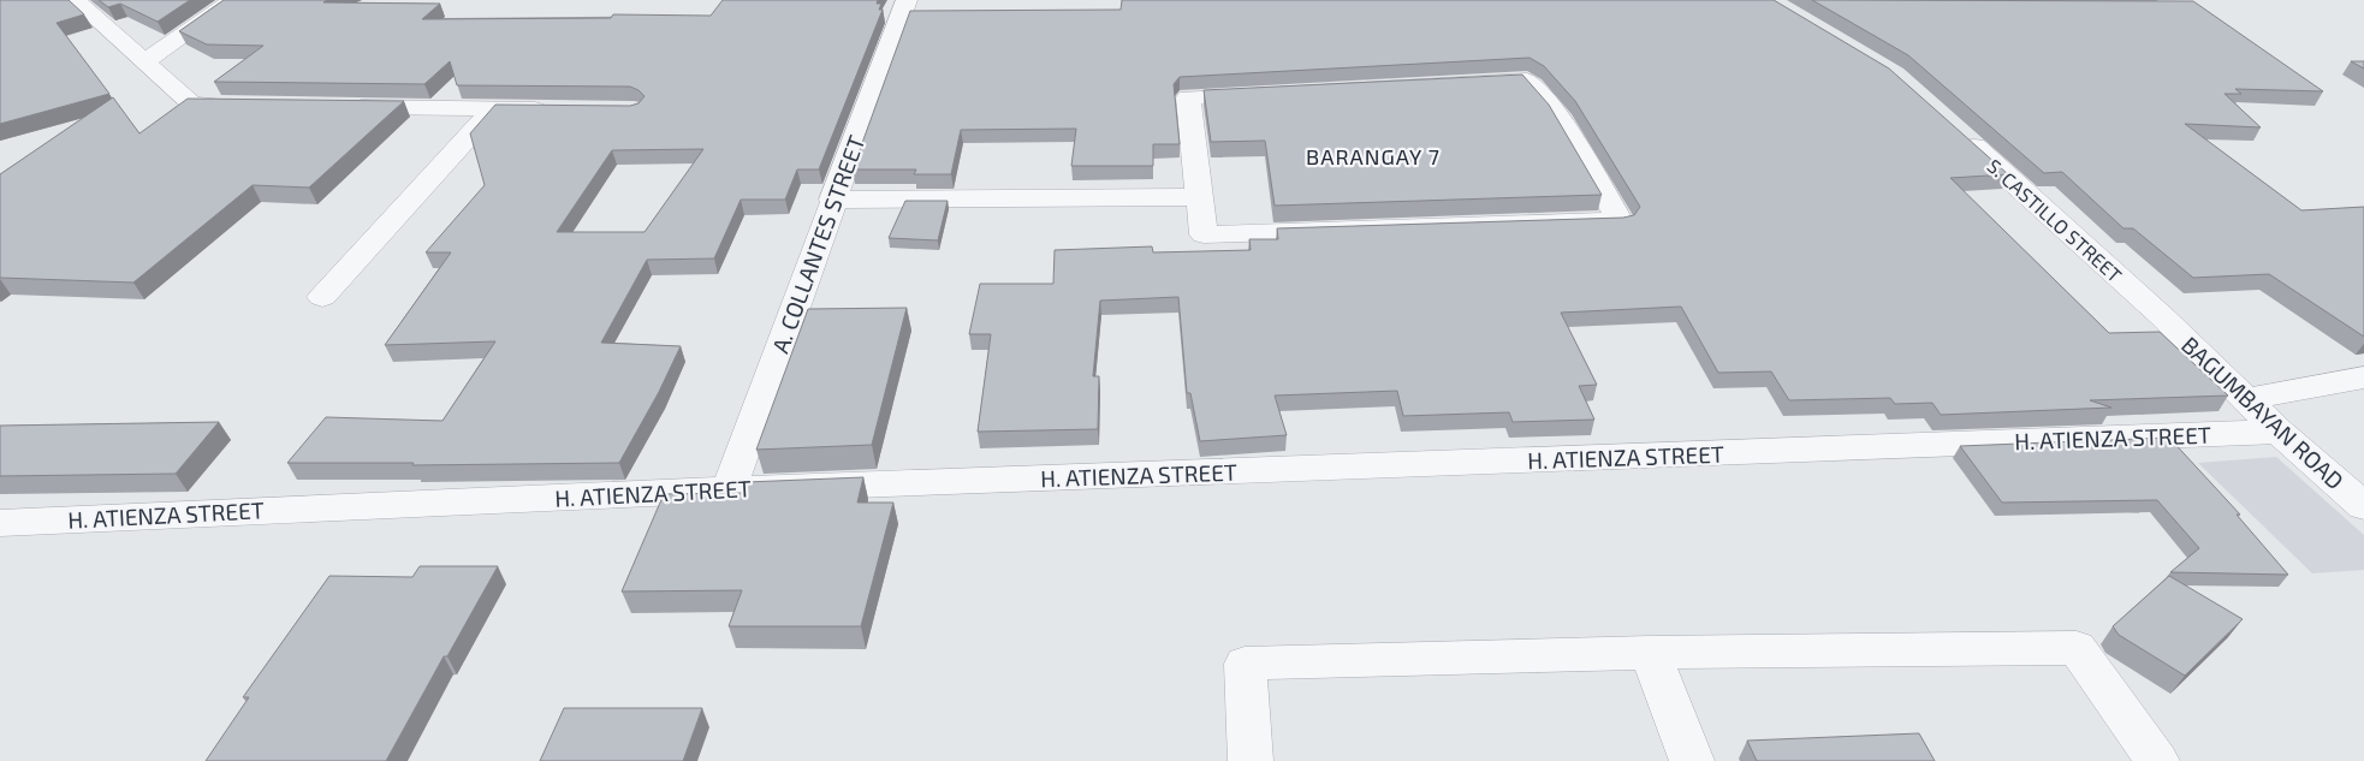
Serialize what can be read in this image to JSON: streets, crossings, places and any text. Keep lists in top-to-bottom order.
{
  "streets": {
    "street": [
      "S. CASTILLO STREET",
      "A. COLLANTES STREET",
      "BAGUMBAYAN ROAD",
      "H. ATIENZA STREET"
    ]
  },
  "crossings": [
    ["S. CASTILLO STREET", "BAGUMBAYAN ROAD"],
    ["A. COLLANTES STREET", "H. ATIENZA STREET"],
    ["BAGUMBAYAN ROAD", "H. ATIENZA STREET"]
  ],
  "districts": ["BARANGAY 7"]
}
